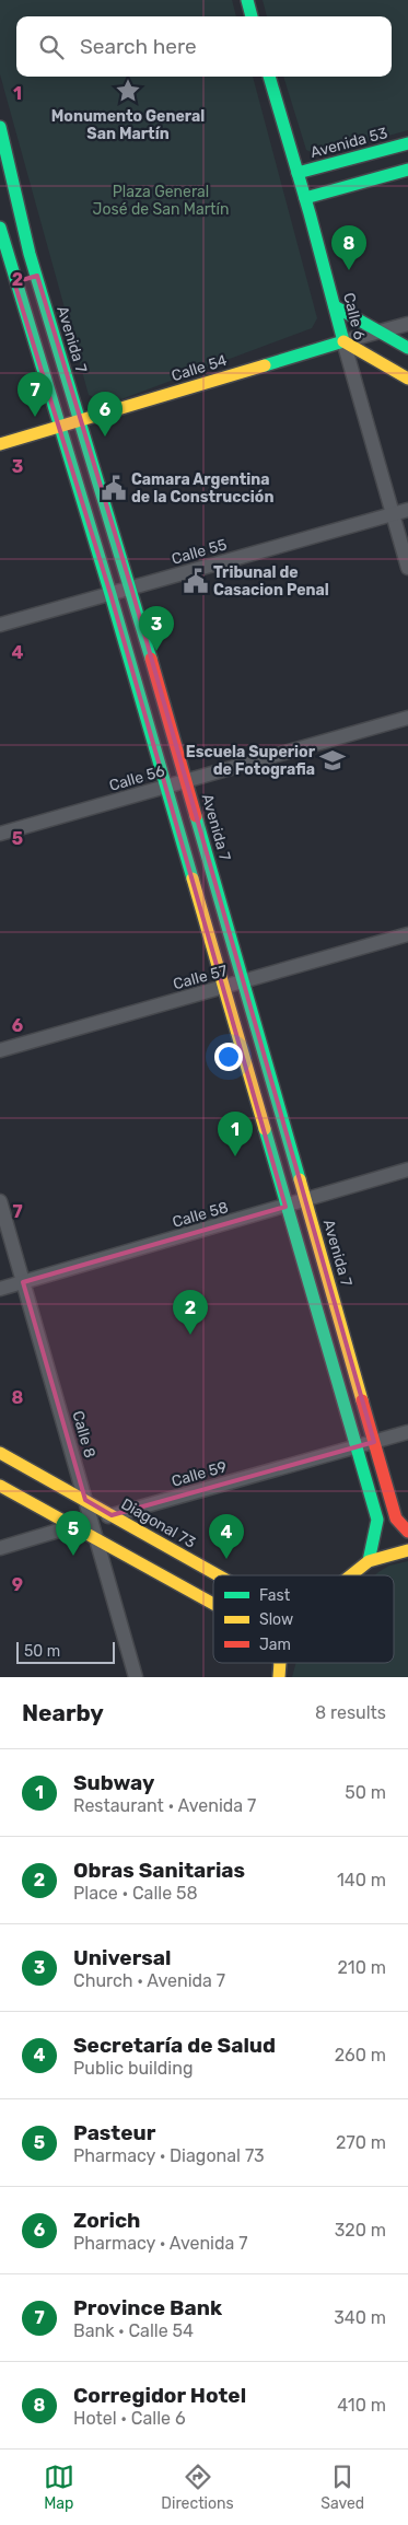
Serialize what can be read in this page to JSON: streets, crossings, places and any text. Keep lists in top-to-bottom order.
{
  "streets": {
    "main road": [
      "Avenida 53",
      "Calle 6",
      "Avenida 7",
      "Calle 54",
      "Diagonal 73"
    ],
    "street": [
      "Calle 55",
      "Calle 56",
      "Calle 57",
      "Calle 58",
      "Calle 8",
      "Calle 59"
    ]
  },
  "crossings": [
    ["Avenida 53", "Calle 6"],
    ["Calle 6", "Calle 54"],
    ["Calle 6", "Calle 55"],
    ["Avenida 7", "Calle 54"],
    ["Avenida 7", "Calle 55"],
    ["Avenida 7", "Calle 56"],
    ["Avenida 7", "Calle 57"],
    ["Avenida 7", "Calle 58"],
    ["Avenida 7", "Calle 59"],
    ["Calle 58", "Calle 8"],
    ["Calle 8", "Calle 59"],
    ["Calle 8", "Diagonal 73"],
    ["Calle 59", "Diagonal 73"]
  ],
  "parks": ["Plaza General José de San Martín"],
  "places": {
    "place": ["Monumento General San Martín"],
    "public building": ["Camara Argentina de la Construcción", "Tribunal de Casacion Penal"],
    "school or university": ["Escuela Superior de Fotografia"]
  },
  "legend": ["Fast", "Slow", "Jam"],
  "scale_bar": "50 m",
  "page": {
    "search": "Search here",
    "pins": [
      "8",
      "7",
      "6",
      "3",
      "1",
      "2",
      "5",
      "4"
    ],
    "scale": "50 m",
    "heading": ["Nearby", "8 results"],
    "list": [
      {
        "mark": "1",
        "name": "Subway",
        "note": "Restaurant · Avenida 7",
        "value": "50 m"
      },
      {
        "mark": "2",
        "name": "Obras Sanitarias",
        "note": "Place · Calle 58",
        "value": "140 m"
      },
      {
        "mark": "3",
        "name": "Universal",
        "note": "Church · Avenida 7",
        "value": "210 m"
      },
      {
        "mark": "4",
        "name": "Secretaría de Salud",
        "note": "Public building",
        "value": "260 m"
      },
      {
        "mark": "5",
        "name": "Pasteur",
        "note": "Pharmacy · Diagonal 73",
        "value": "270 m"
      },
      {
        "mark": "6",
        "name": "Zorich",
        "note": "Pharmacy · Avenida 7",
        "value": "320 m"
      },
      {
        "mark": "7",
        "name": "Province Bank",
        "note": "Bank · Calle 54",
        "value": "340 m"
      },
      {
        "mark": "8",
        "name": "Corregidor Hotel",
        "note": "Hotel · Calle 6",
        "value": "410 m"
      }
    ],
    "nav": ["Map", "Directions", "Saved"]
  },
  "grid": {
    "rows": [
      "1",
      "2",
      "3",
      "4",
      "5",
      "6",
      "7",
      "8",
      "9"
    ]
  }
}
